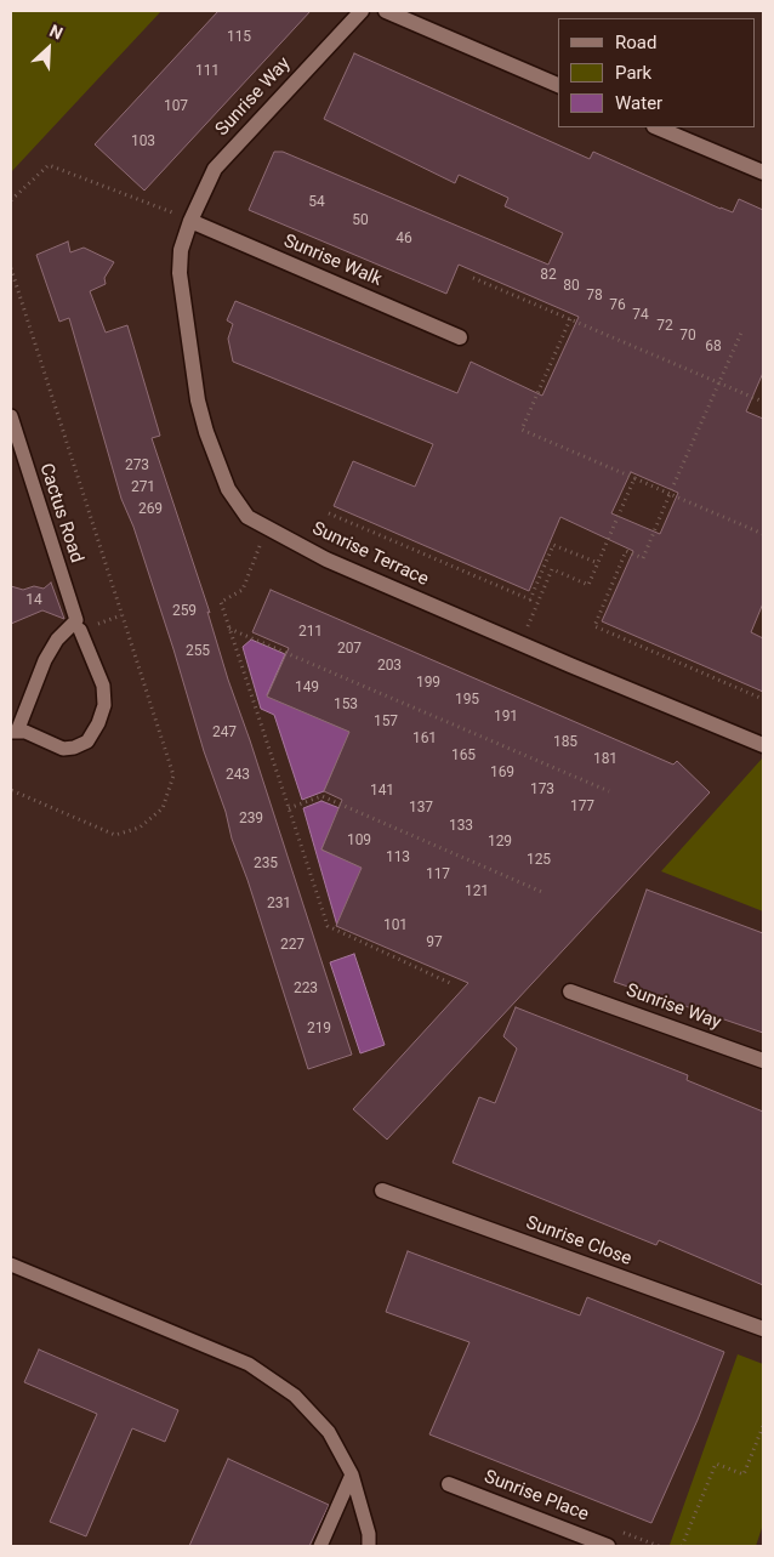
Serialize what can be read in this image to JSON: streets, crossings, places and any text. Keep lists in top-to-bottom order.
{
  "streets": {
    "street": [
      "Sunrise Way",
      "Sunrise Walk",
      "Sunrise Terrace",
      "Sunrise Close",
      "Sunrise Place"
    ],
    "lane": ["Cactus Road"]
  },
  "crossings": [
    ["Sunrise Way", "Sunrise Walk"],
    ["Sunrise Way", "Sunrise Terrace"],
    ["Sunrise Walk", "Sunrise Terrace"]
  ],
  "house_numbers": [
    "115",
    "111",
    "107",
    "103",
    "54",
    "50",
    "46",
    "82",
    "80",
    "78",
    "76",
    "74",
    "72",
    "70",
    "68",
    "273",
    "271",
    "269",
    "14",
    "259",
    "211",
    "207",
    "255",
    "203",
    "199",
    "149",
    "195",
    "153",
    "191",
    "157",
    "247",
    "161",
    "185",
    "165",
    "181",
    "169",
    "243",
    "173",
    "141",
    "177",
    "137",
    "239",
    "133",
    "109",
    "129",
    "113",
    "125",
    "235",
    "117",
    "121",
    "231",
    "101",
    "97",
    "227",
    "223",
    "219"
  ],
  "legend": ["Road", "Park", "Water"],
  "north": "top right"
}
